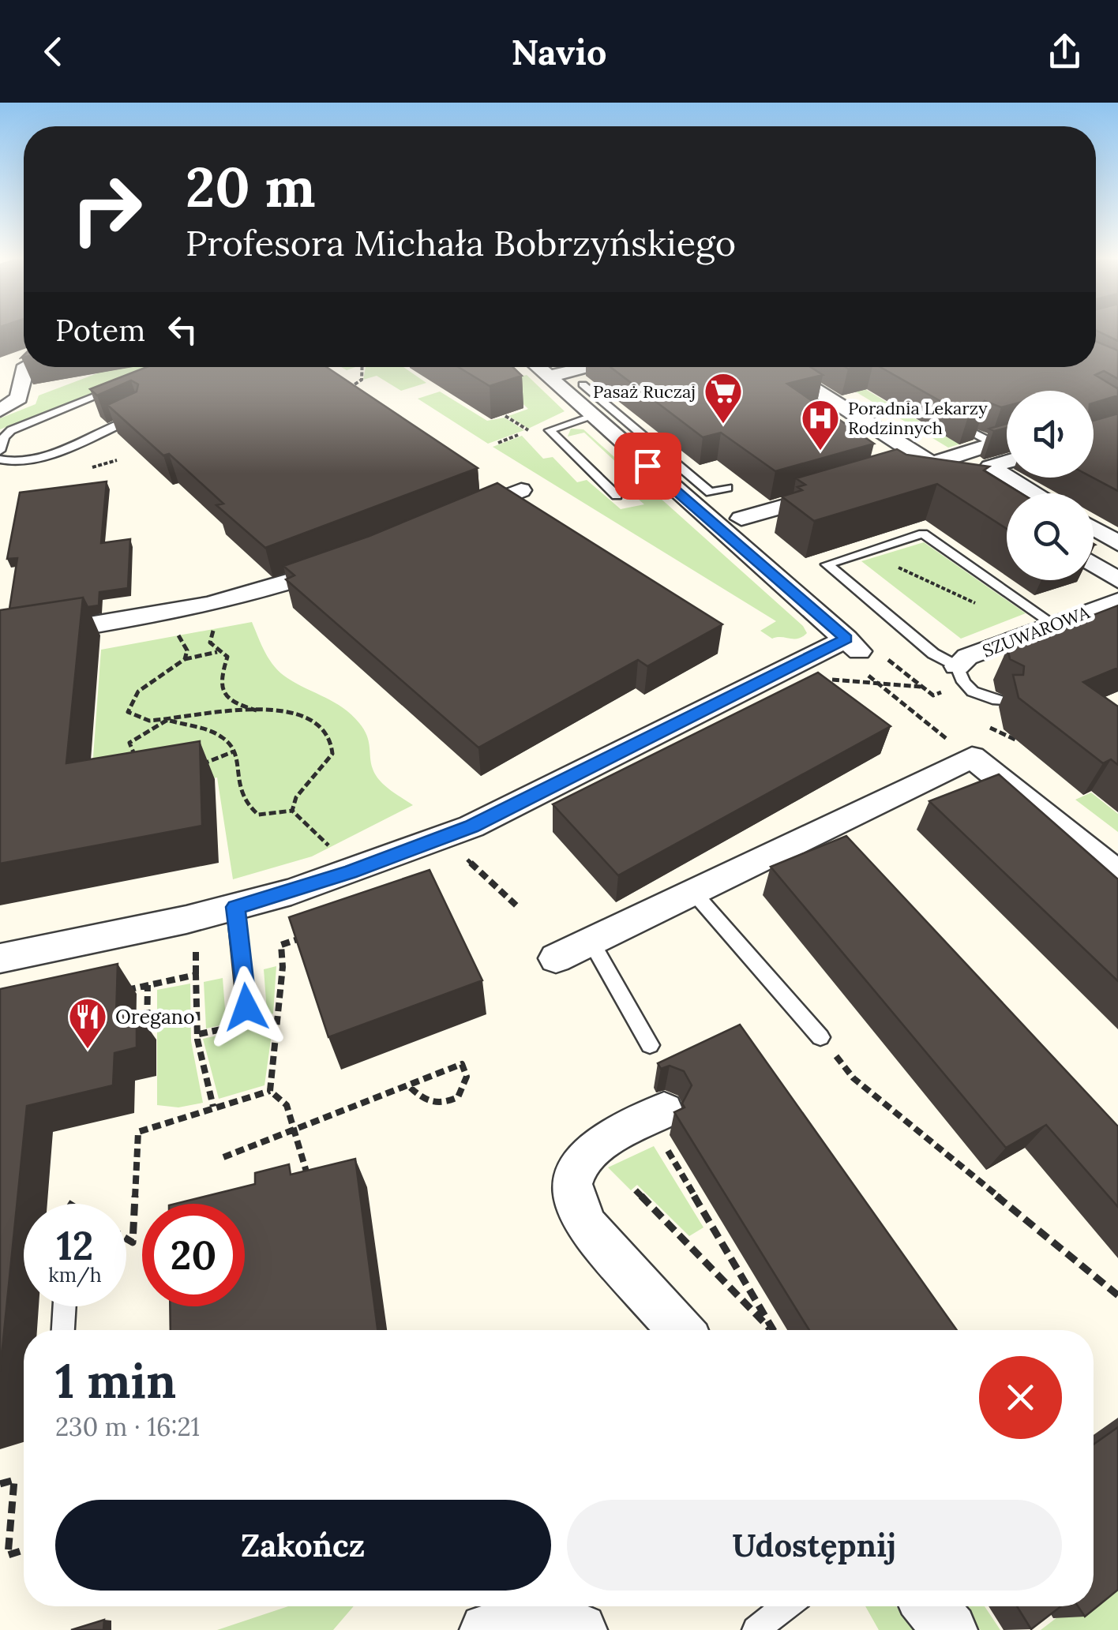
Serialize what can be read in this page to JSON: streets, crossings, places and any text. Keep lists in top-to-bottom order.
{
  "streets": {
    "street": ["SZUWAROWA"]
  },
  "places": {
    "supermarket": ["Pasaż Ruczaj"],
    "hospital": ["Poradnia Lekarzy Rodzinnych"],
    "restaurant": ["Oregano"]
  },
  "page": {
    "header": "Navio",
    "turn": ["20 m", "Profesora Michała Bobrzyńskiego"],
    "then": "Potem",
    "speed": "12 km/h",
    "limit": "20",
    "heading": ["1 min", "230 m · 16:21"],
    "buttons": ["Zakończ", "Udostępnij"]
  }
}
